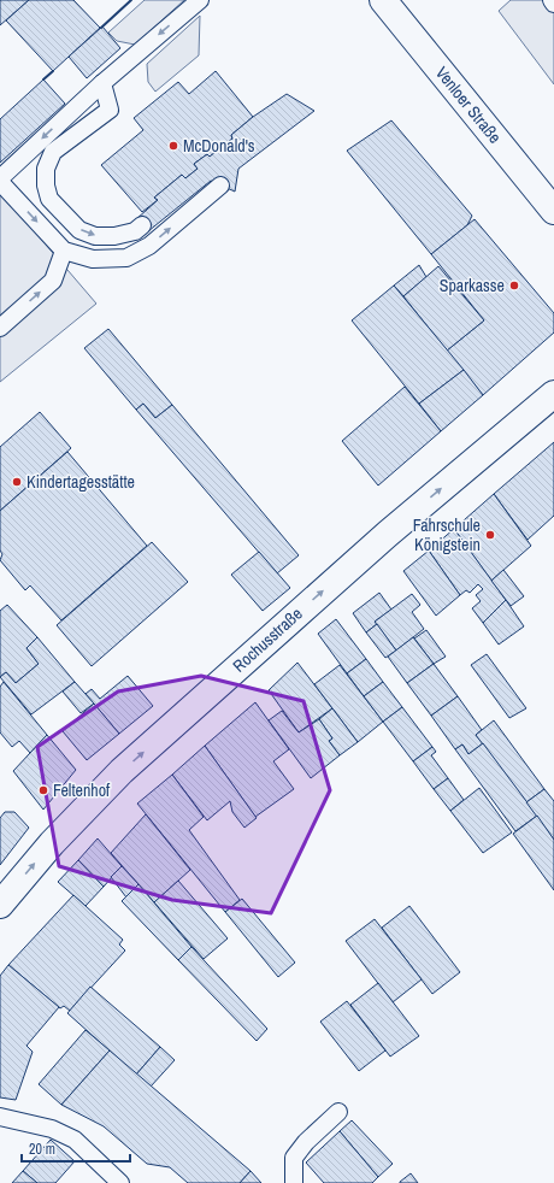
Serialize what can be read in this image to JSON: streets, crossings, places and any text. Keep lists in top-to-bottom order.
{
  "streets": {
    "street": ["Venloer Straße", "Rochusstraße"]
  },
  "one_way": ["Rochusstraße"],
  "places": [
    "McDonald's",
    "Sparkasse",
    "Kindertagesstätte",
    "Fahrschule Königstein",
    "Feltenhof"
  ],
  "scale_bar": "20 m"
}
